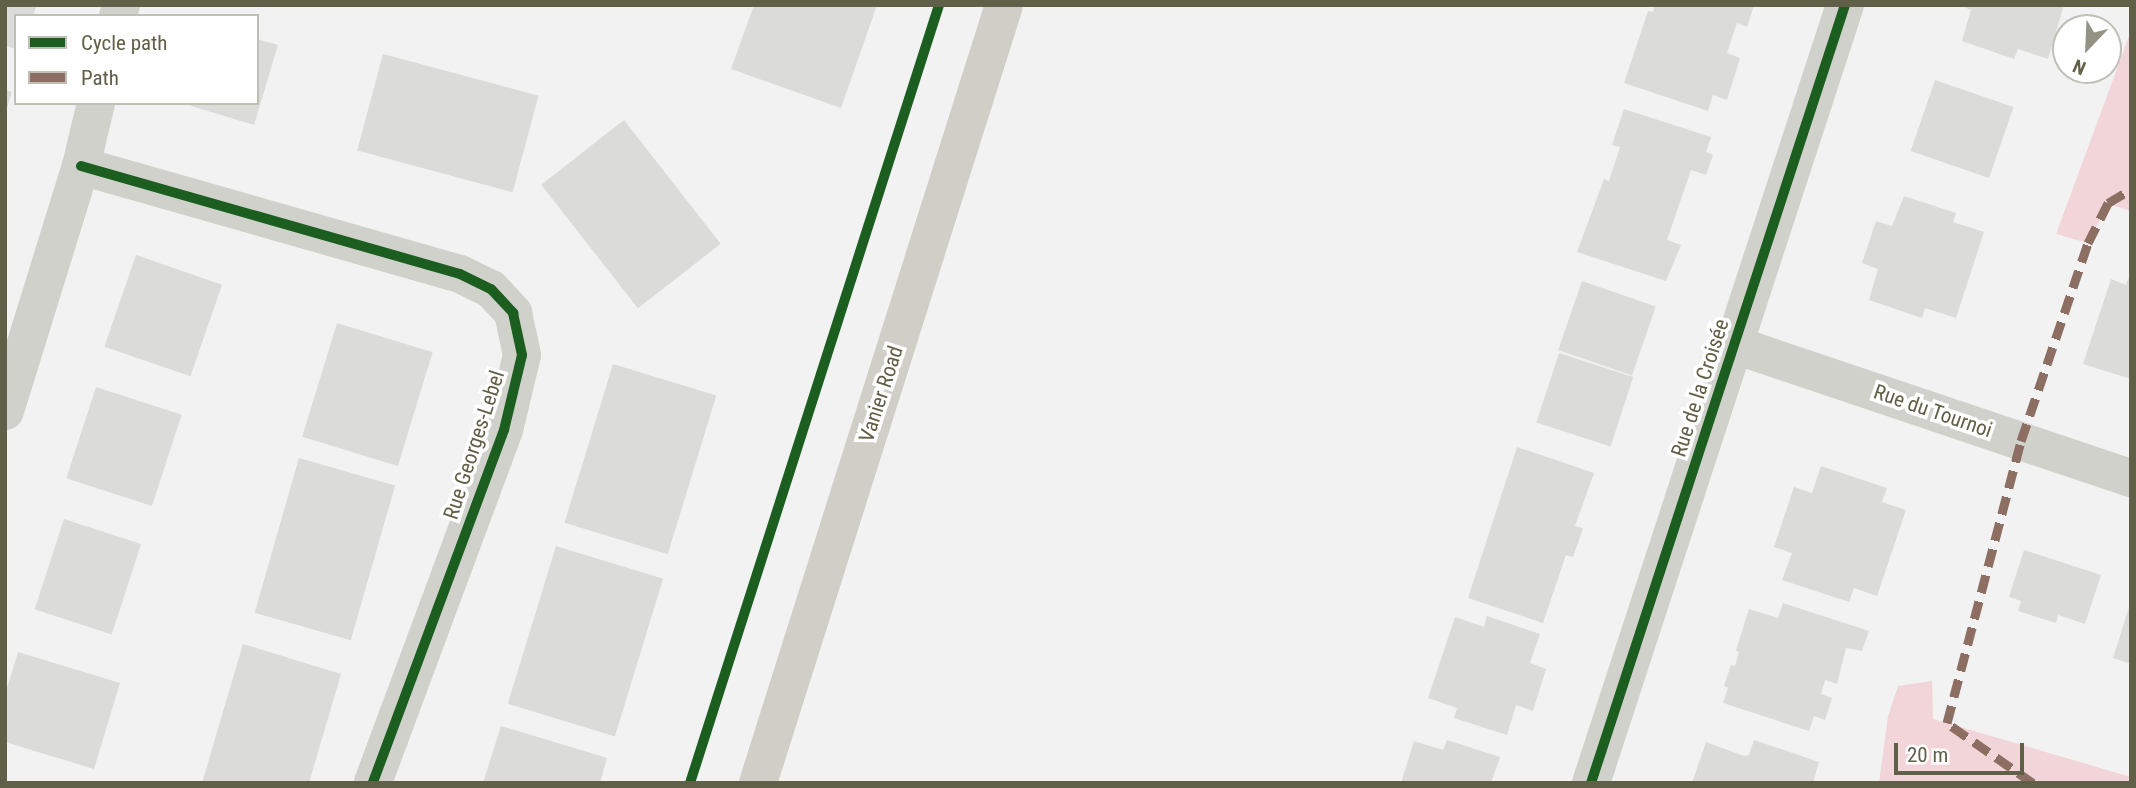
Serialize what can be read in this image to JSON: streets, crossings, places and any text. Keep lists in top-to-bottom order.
{
  "streets": {
    "main road": ["Vanier Road"],
    "street": ["Rue de la Croisée", "Rue du Tournoi", "Rue Georges-Lebel"]
  },
  "crossings": [
    ["Rue de la Croisée", "Rue du Tournoi"]
  ],
  "legend": ["Cycle path", "Path"],
  "scale_bar": "20 m",
  "north": "bottom left"
}
